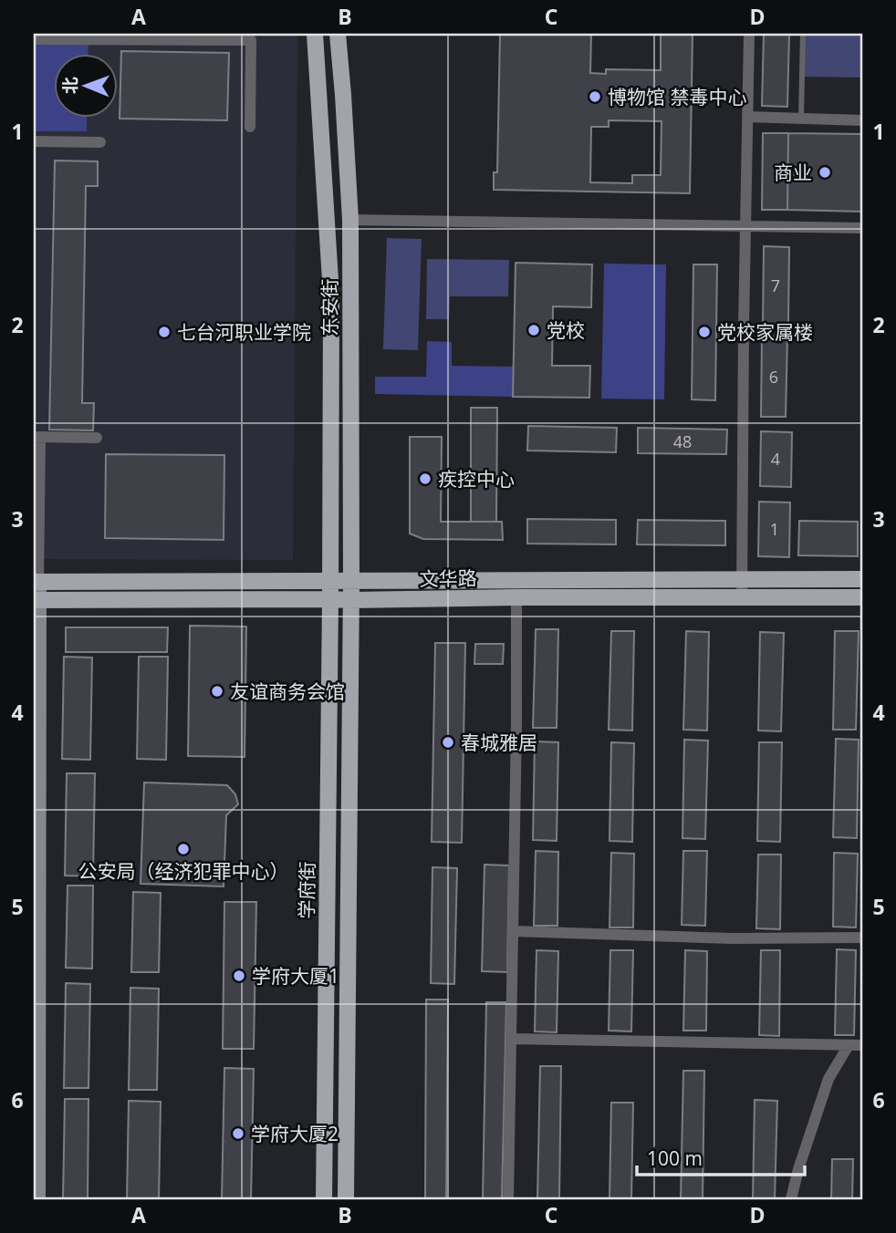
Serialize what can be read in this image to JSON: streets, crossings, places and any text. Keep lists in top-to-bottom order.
{
  "streets": {
    "main road": ["东安街", "文华路", "学府街"]
  },
  "crossings": [
    ["东安街", "文华路"],
    ["东安街", "学府街"],
    ["文华路", "学府街"]
  ],
  "places": [
    "博物馆 禁毒中心",
    "商业",
    "党校",
    "七台河职业学院",
    "党校家属楼",
    "疾控中心",
    "友谊商务会馆",
    "春城雅居",
    "公安局（经济犯罪中心）",
    "学府大厦1",
    "学府大厦2"
  ],
  "house_numbers": [
    "7",
    "6",
    "48",
    "4",
    "1"
  ],
  "scale_bar": "100 m",
  "north": "left",
  "grid": {
    "columns": [
      "A",
      "B",
      "C",
      "D"
    ],
    "rows": [
      "1",
      "2",
      "3",
      "4",
      "5",
      "6"
    ]
  }
}
